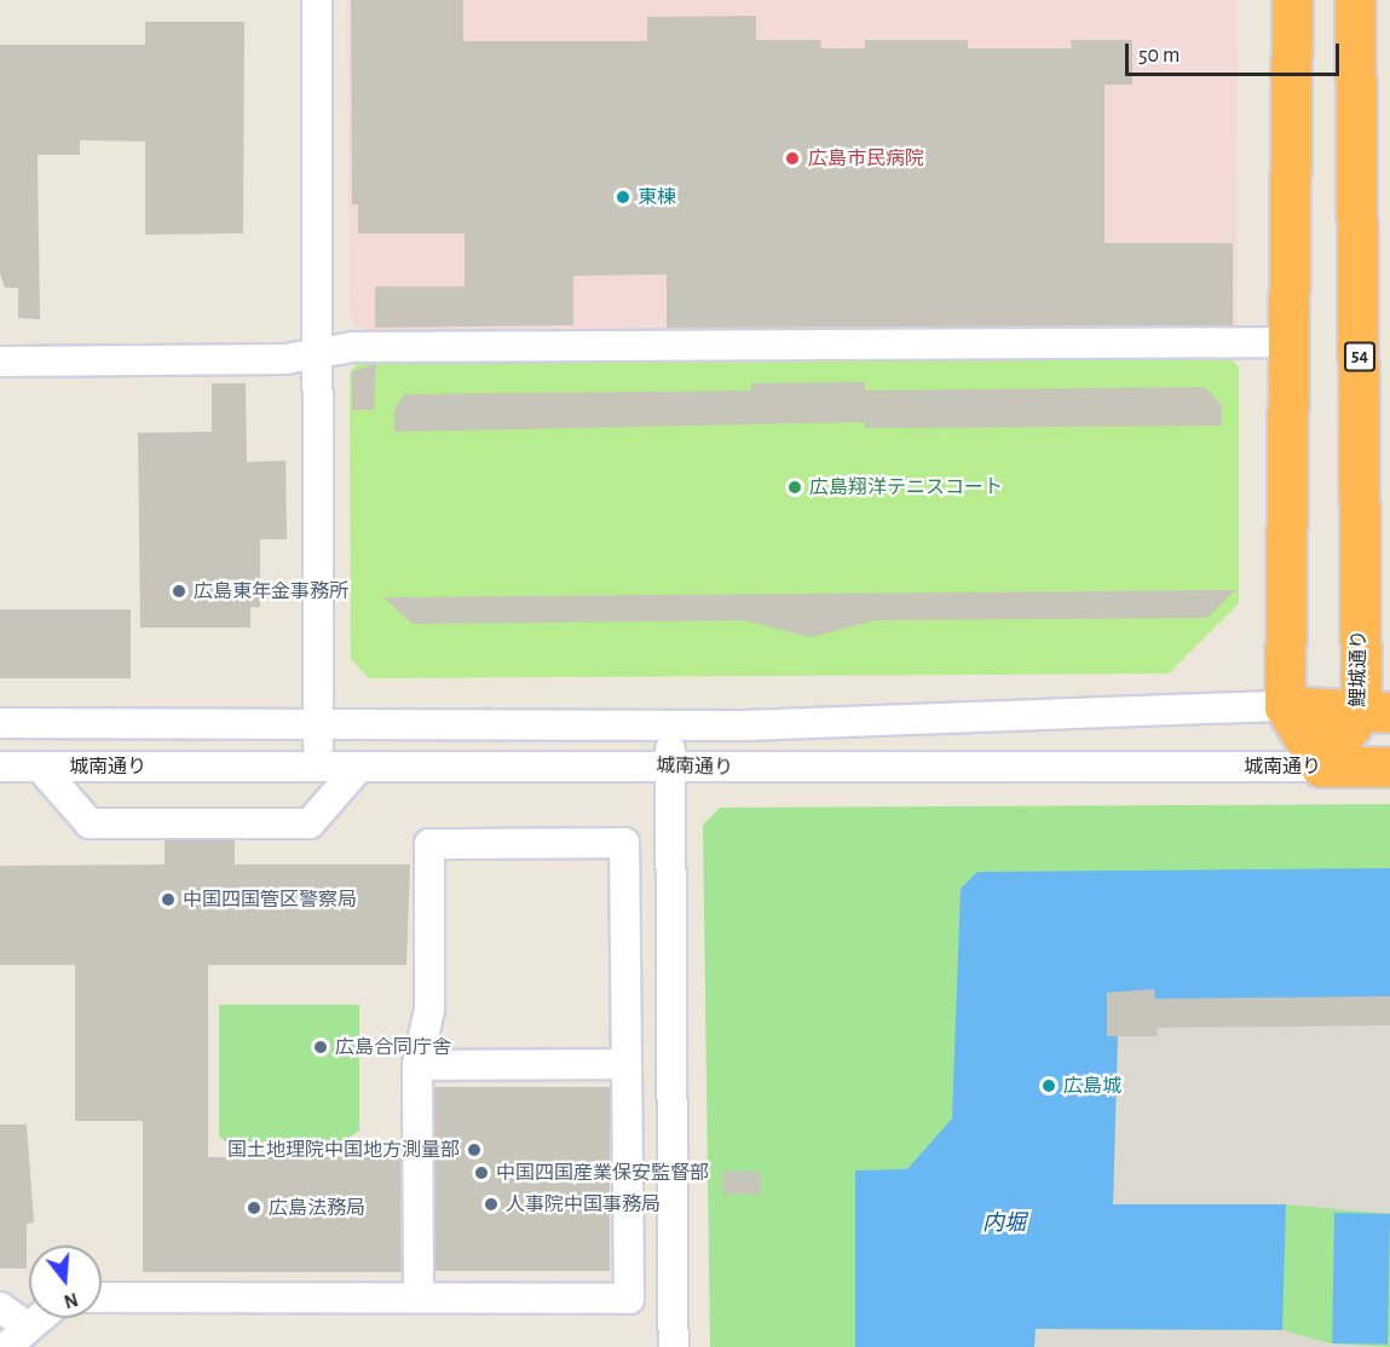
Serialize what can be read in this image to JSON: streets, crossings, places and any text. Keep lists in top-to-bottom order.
{
  "streets": {
    "highway": ["54", "鯉城通り", "城南通り"]
  },
  "crossings": [
    ["鯉城通り", "城南通り"]
  ],
  "water": ["内堀"],
  "places": [
    "広島市民病院",
    "東棟",
    "広島翔洋テニスコート",
    "広島東年金事務所",
    "中国四国管区警察局",
    "広島合同庁舎",
    "広島城",
    "国土地理院中国地方測量部",
    "中国四国産業保安監督部",
    "人事院中国事務局",
    "広島法務局"
  ],
  "scale_bar": "50 m",
  "north": "bottom"
}
